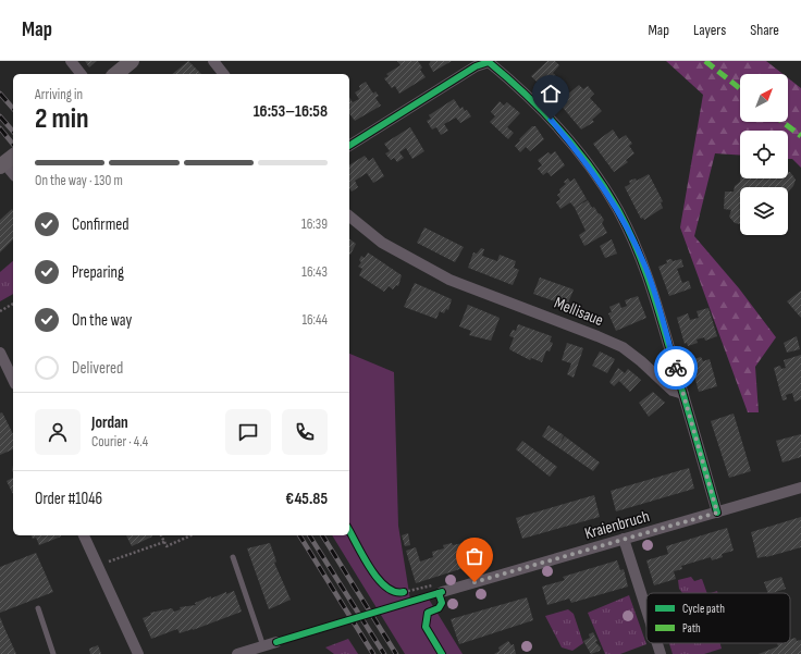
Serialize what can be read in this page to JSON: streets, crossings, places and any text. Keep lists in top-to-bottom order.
{
  "streets": {
    "street": ["Mellisaue", "Kraienbruch"]
  },
  "legend": ["Cycle path", "Path"],
  "north": "top right",
  "page": {
    "header": "Map",
    "nav": ["Map", "Layers", "Share"],
    "heading": ["2 min", "Arriving in", "16:53–16:58"],
    "panel": [
      "Jordan",
      "Courier · 4.4",
      "Order #1046",
      "€45.85"
    ],
    "bar": "On the way · 130 m",
    "list": [
      ["Confirmed", "16:39"],
      ["Preparing", "16:43"],
      ["On the way", "16:44"],
      "Delivered"
    ]
  }
}
